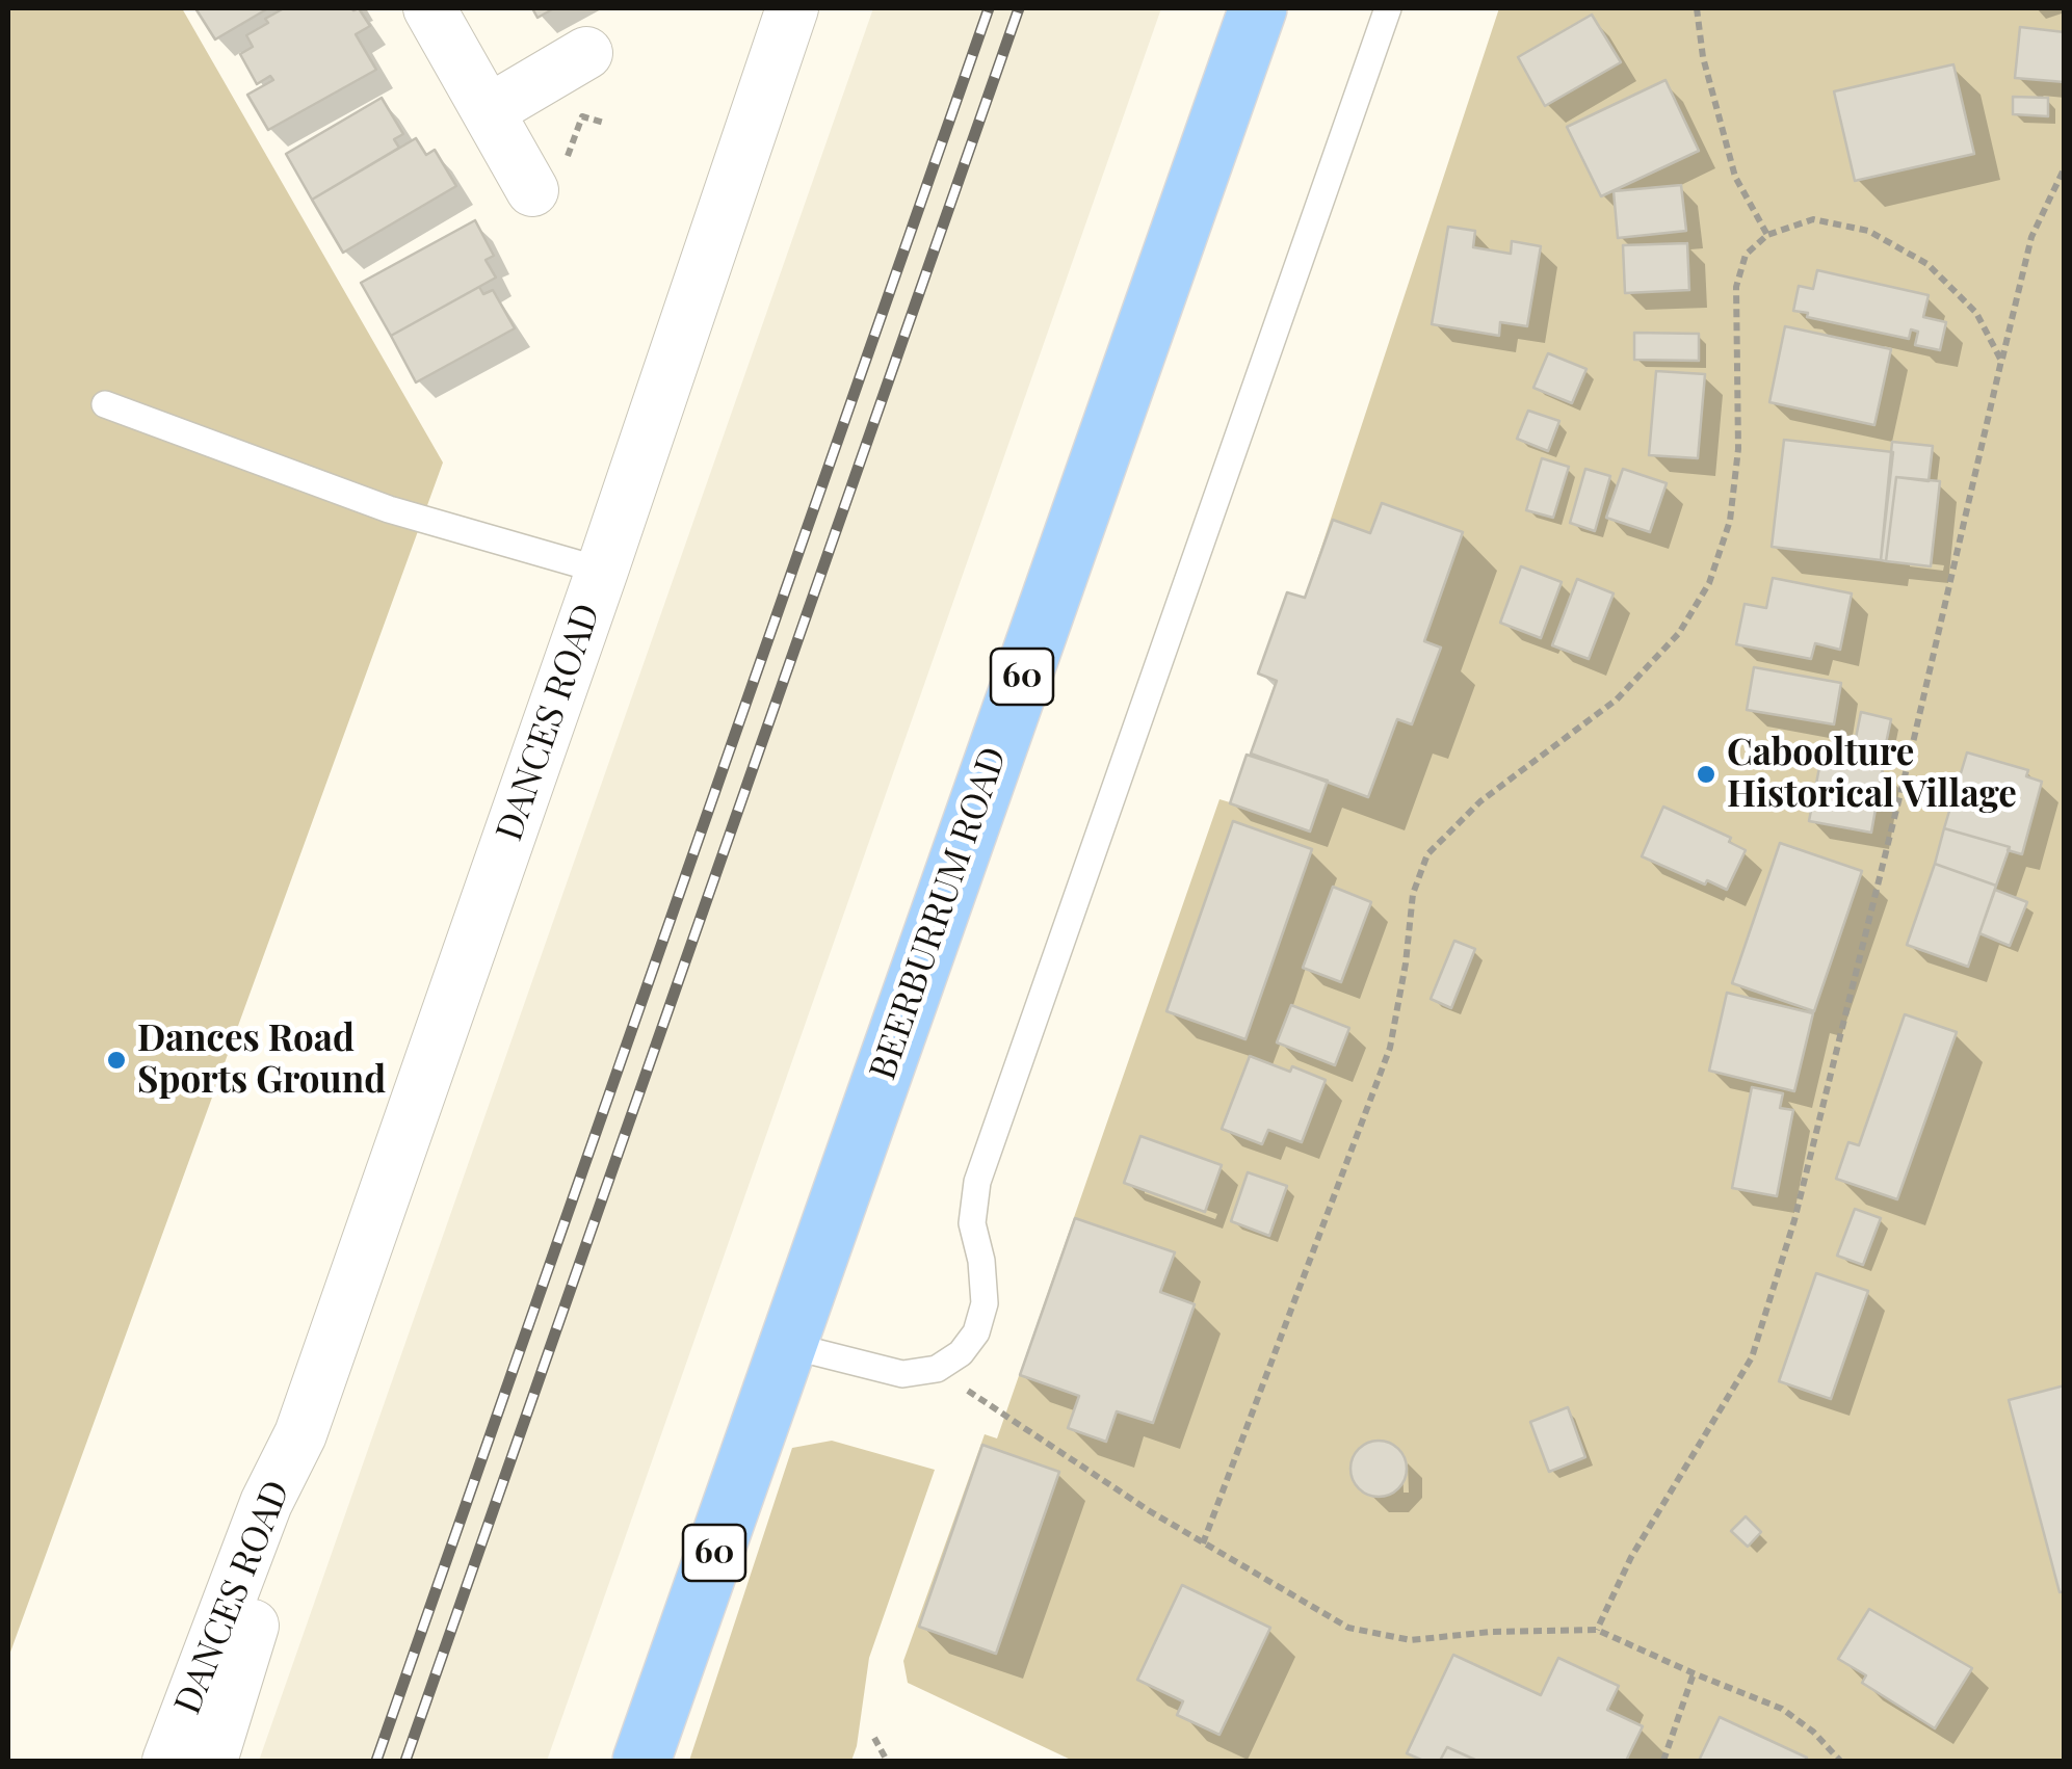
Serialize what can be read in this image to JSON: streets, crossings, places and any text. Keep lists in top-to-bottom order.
{
  "streets": {
    "main road": ["60", "BEERBURRUM ROAD"],
    "street": ["DANCES ROAD"]
  },
  "places": ["Caboolture Historical Village", "Dances Road Sports Ground"]
}
